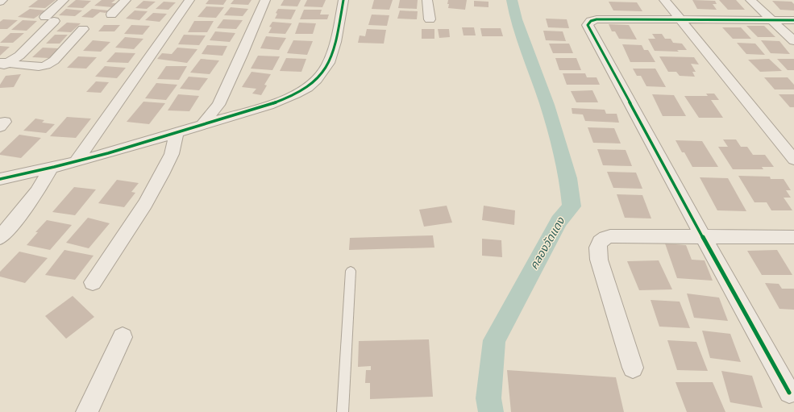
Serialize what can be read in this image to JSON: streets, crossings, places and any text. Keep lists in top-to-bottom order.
{
  "water": ["คลองวัดแดง"]
}
